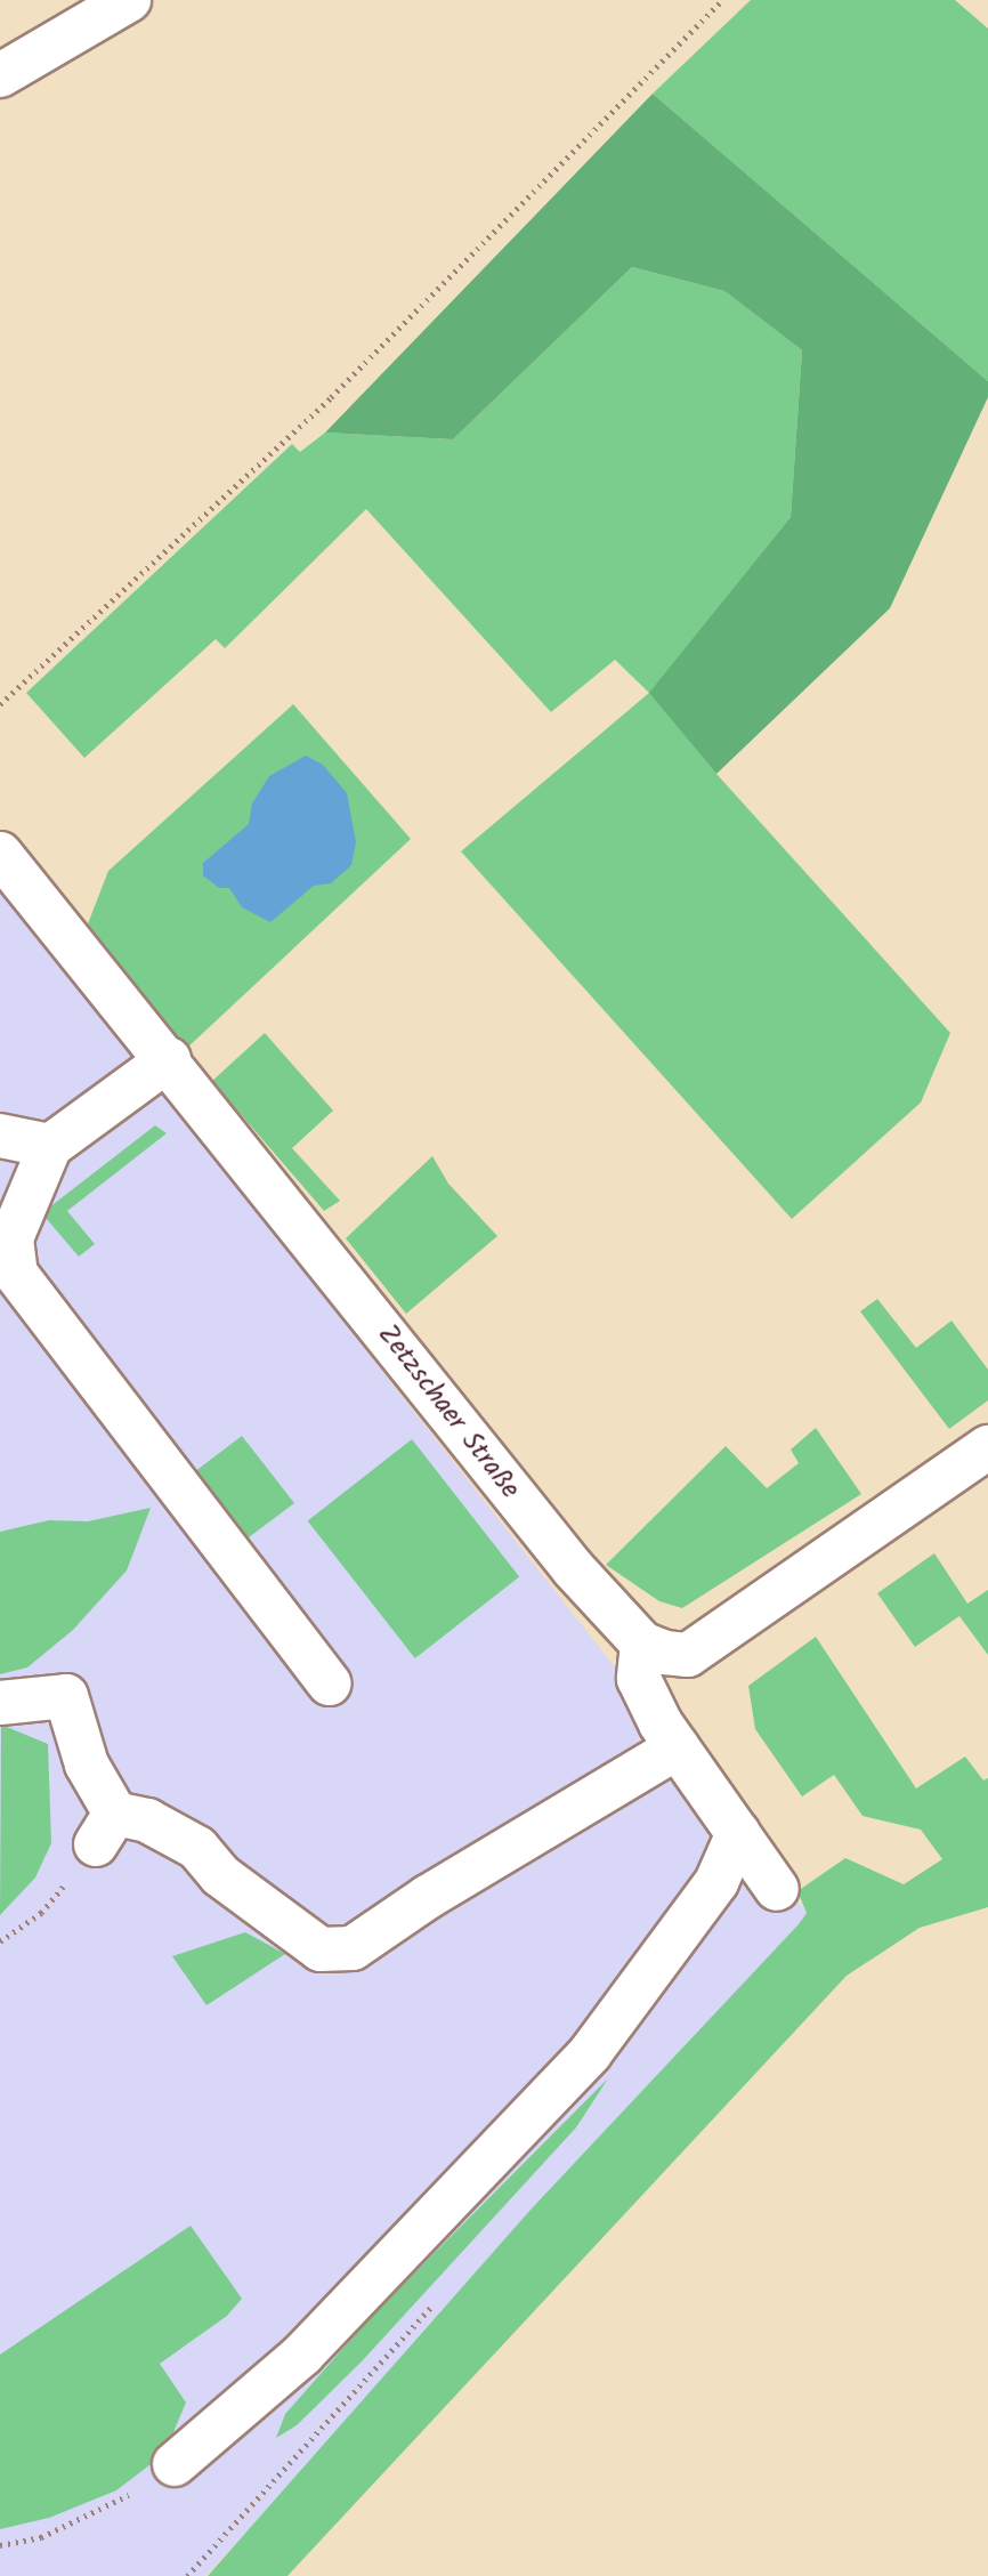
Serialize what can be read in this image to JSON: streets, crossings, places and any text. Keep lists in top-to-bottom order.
{
  "streets": {
    "street": ["Zetzschaer Straße"]
  }
}
